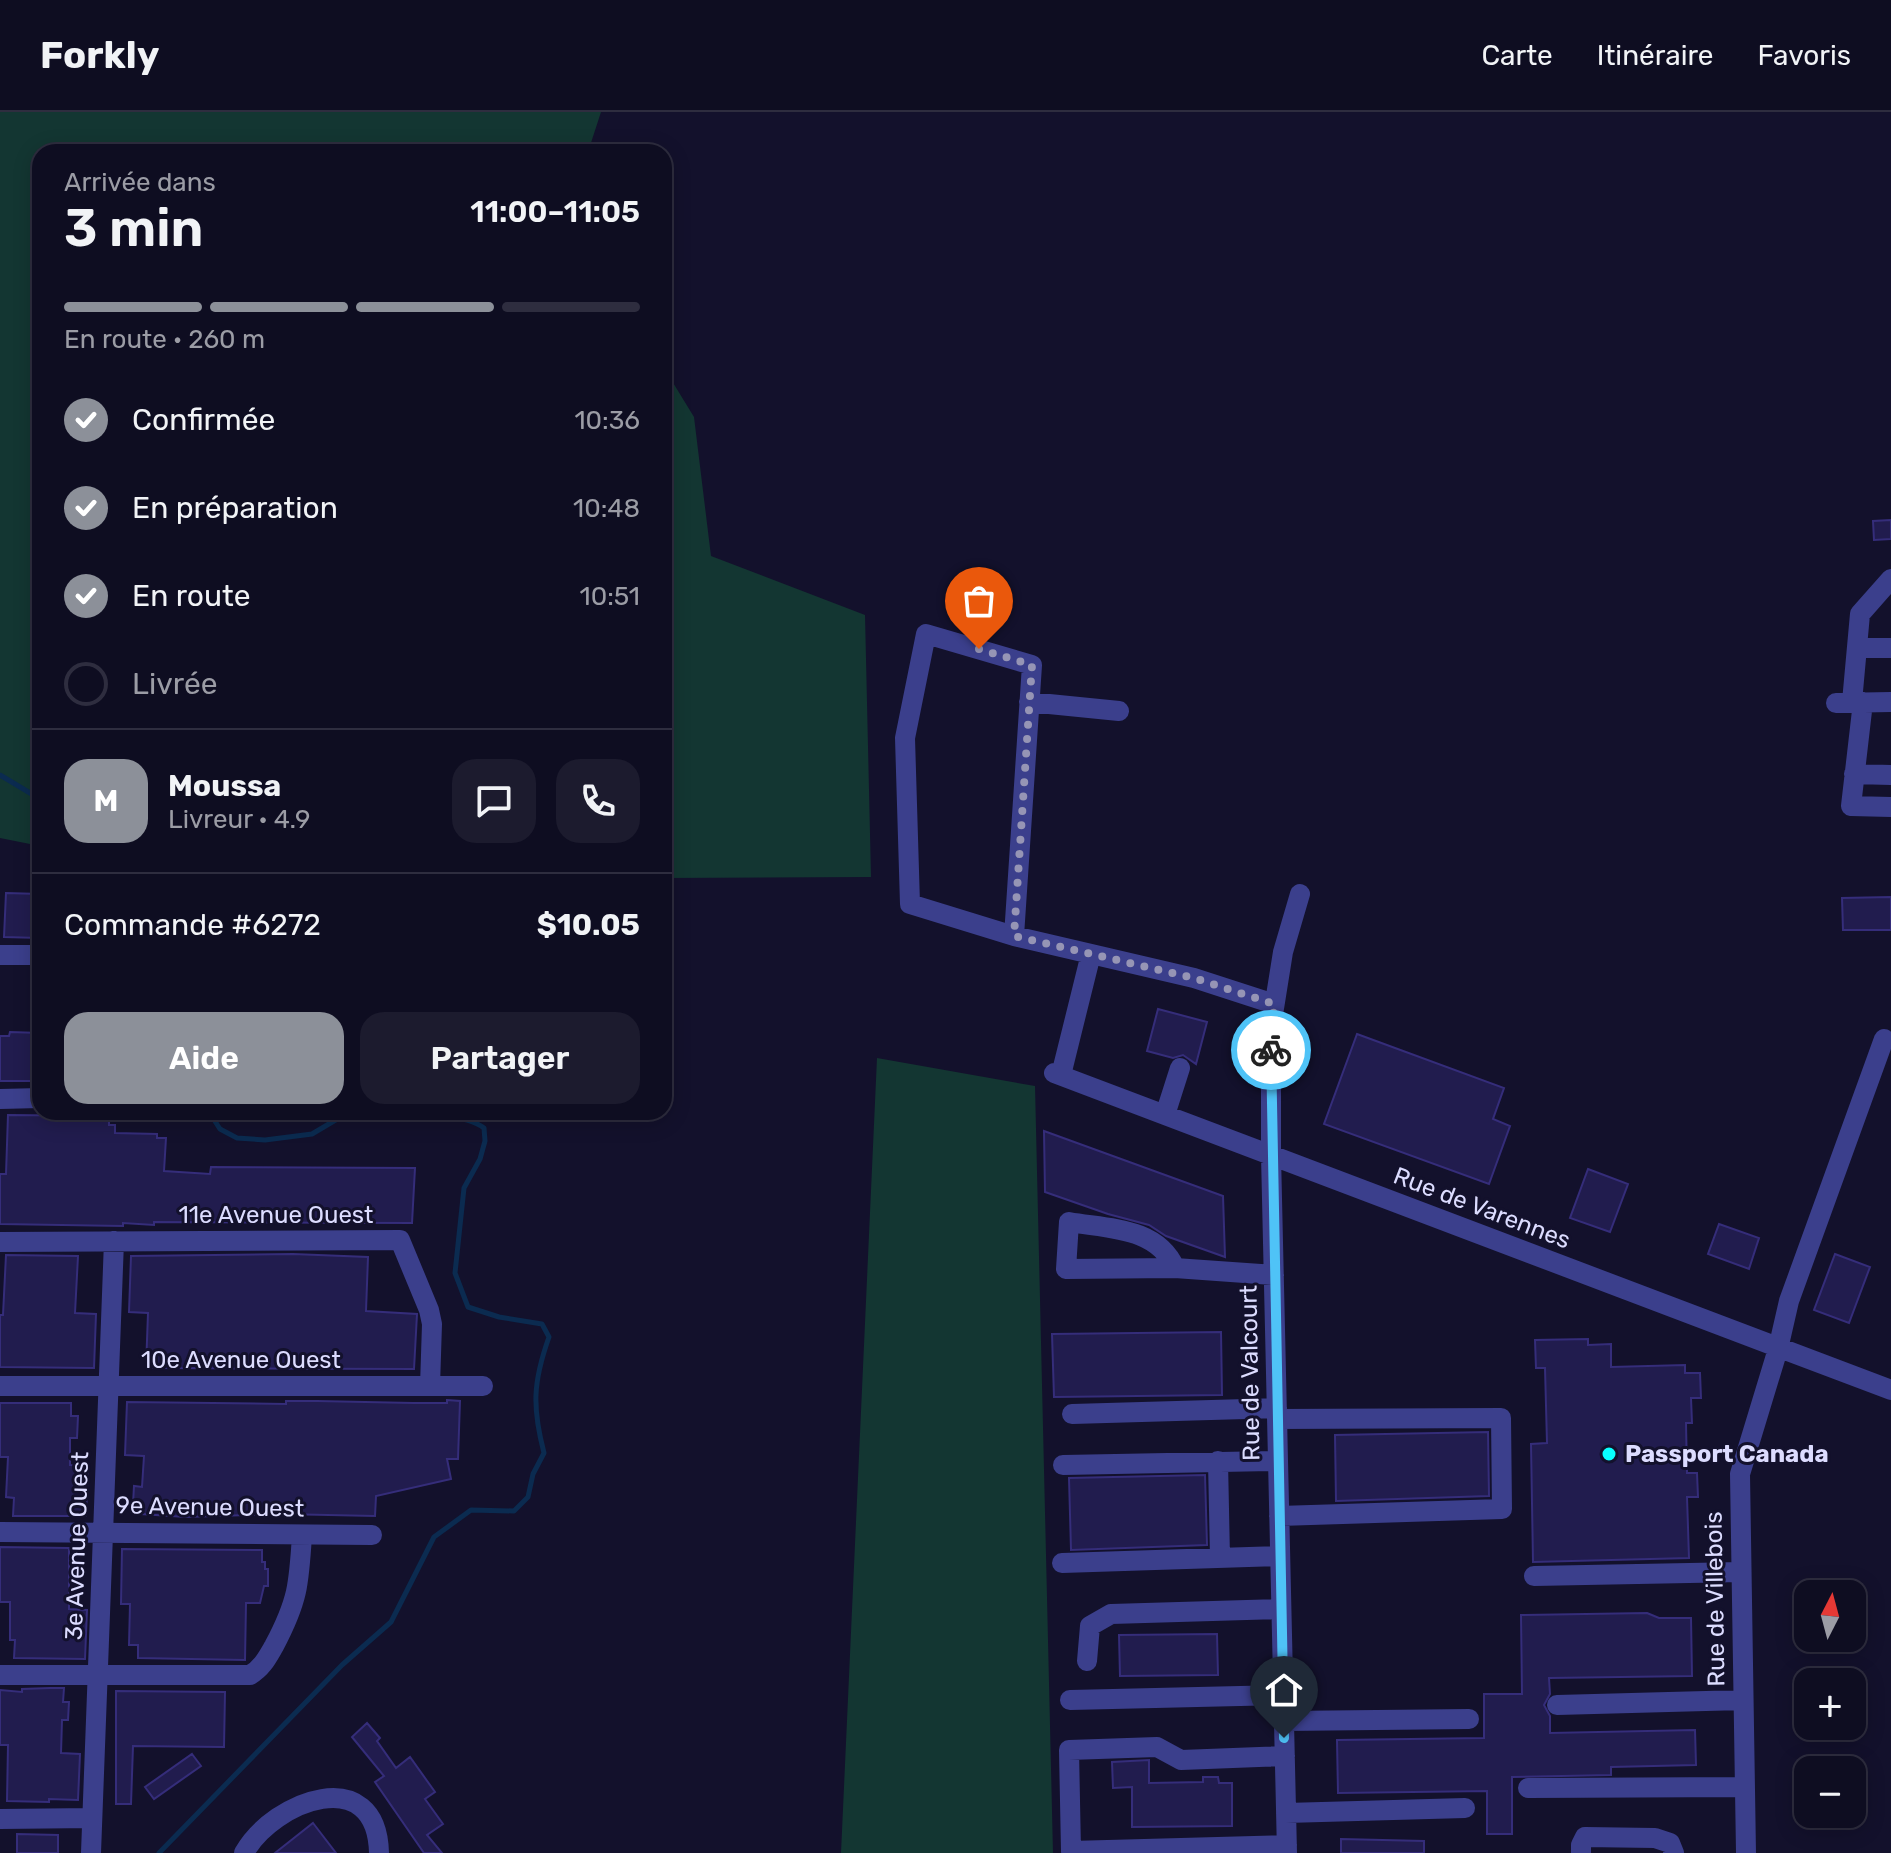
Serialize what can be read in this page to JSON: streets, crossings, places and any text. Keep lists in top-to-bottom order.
{
  "streets": {
    "street": [
      "Rue de Varennes",
      "11e Avenue Ouest",
      "10e Avenue Ouest",
      "Rue de Valcourt",
      "9e Avenue Ouest",
      "3e Avenue Ouest",
      "Rue de Villebois"
    ]
  },
  "crossings": [
    ["Rue de Varennes", "Rue de Valcourt"],
    ["Rue de Varennes", "Rue de Villebois"],
    ["11e Avenue Ouest", "10e Avenue Ouest"],
    ["11e Avenue Ouest", "3e Avenue Ouest"],
    ["10e Avenue Ouest", "3e Avenue Ouest"],
    ["9e Avenue Ouest", "3e Avenue Ouest"]
  ],
  "places": ["Passport Canada"],
  "north": "top",
  "page": {
    "header": "Forkly",
    "nav": ["Carte", "Itinéraire", "Favoris"],
    "heading": ["3 min", "Arrivée dans", "11:00–11:05"],
    "panel": [
      "Moussa",
      "Livreur · 4.9",
      "Commande #6272",
      "$10.05"
    ],
    "bar": "En route · 260 m",
    "list": [
      ["Confirmée", "10:36"],
      ["En préparation", "10:48"],
      ["En route", "10:51"],
      "Livrée"
    ],
    "round": "M",
    "buttons": ["Aide", "Partager"],
    "map_buttons": ["+", "−"]
  }
}
